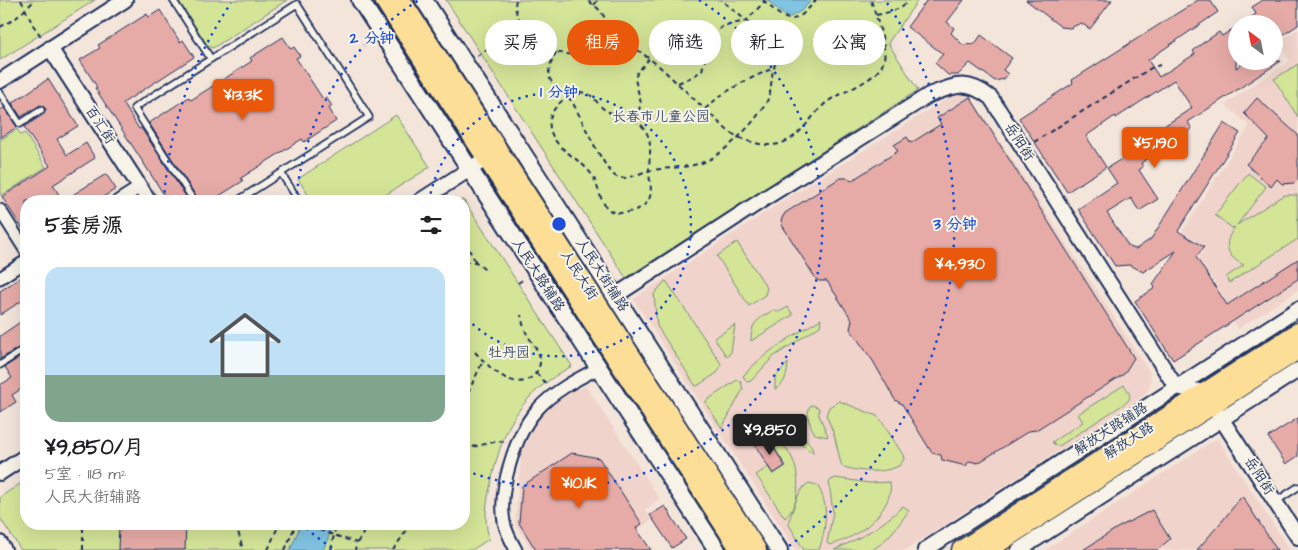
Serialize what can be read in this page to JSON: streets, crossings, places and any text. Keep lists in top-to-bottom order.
{
  "streets": {
    "main road": [
      "人民大路辅路",
      "人民大街",
      "人民大街辅路",
      "解放大路"
    ],
    "street": ["百汇街", "岳阳街", "解放大路辅路"]
  },
  "crossings": [
    ["岳阳街", "人民大街辅路"],
    ["岳阳街", "解放大路辅路"],
    ["岳阳街", "解放大路"]
  ],
  "parks": ["长春市儿童公园", "牡丹园"],
  "north": "top left",
  "page": {
    "chip": [
      "买房",
      "租房",
      "筛选",
      "新上",
      "公寓"
    ],
    "price": [
      "¥13.3K",
      "¥5,190",
      "¥4,930",
      "¥9,850",
      "¥10.1K"
    ],
    "heading": "5套房源",
    "list": [
      {
        "name": "¥9,850/月",
        "note": "5室 · 118 m² · 人民大街辅路"
      }
    ]
  },
  "rings": ["2 分钟", "1 分钟", "3 分钟"]
}
